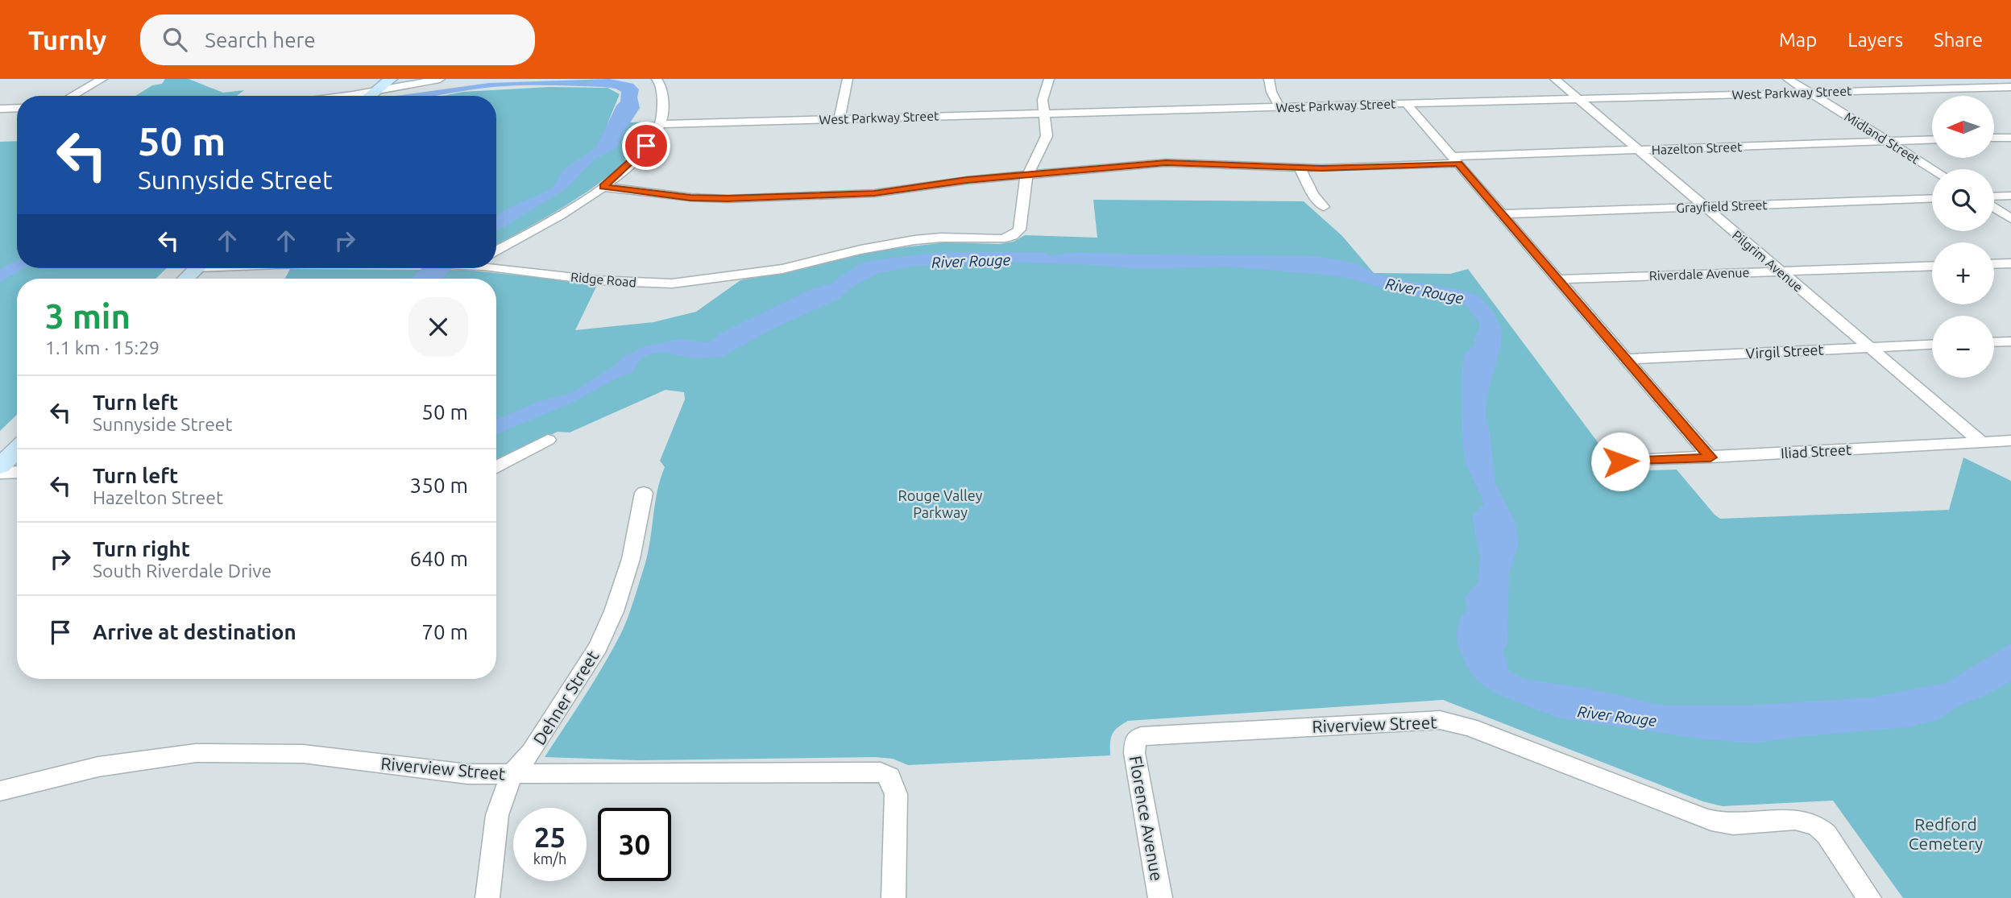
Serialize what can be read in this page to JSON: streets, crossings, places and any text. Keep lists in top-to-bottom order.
{
  "streets": {
    "street": [
      "West Parkway Street",
      "Midland Street",
      "Hazelton Street",
      "Grayfield Street",
      "Pilgrim Avenue",
      "Riverdale Avenue",
      "Ridge Road",
      "Virgil Street",
      "Iliad Street",
      "Dehner Street",
      "Riverview Street",
      "Florence Avenue"
    ]
  },
  "crossings": [
    ["West Parkway Street", "Midland Street"],
    ["West Parkway Street", "Pilgrim Avenue"],
    ["Midland Street", "Hazelton Street"],
    ["Hazelton Street", "Pilgrim Avenue"],
    ["Hazelton Street", "Ridge Road"],
    ["Grayfield Street", "Pilgrim Avenue"],
    ["Pilgrim Avenue", "Riverdale Avenue"],
    ["Pilgrim Avenue", "Virgil Street"],
    ["Pilgrim Avenue", "Iliad Street"],
    ["Dehner Street", "Riverview Street"],
    ["Riverview Street", "Florence Avenue"]
  ],
  "water": ["River Rouge"],
  "parks": ["Rouge Valley Parkway", "Redford Cemetery"],
  "north": "left",
  "page": {
    "header": "Turnly",
    "search": "Search here",
    "nav": ["Map", "Layers", "Share"],
    "map_buttons": ["+", "−"],
    "turn": ["50 m", "Sunnyside Street"],
    "heading": ["3 min", "1.1 km · 15:29"],
    "list": [
      {
        "name": "Turn left",
        "note": "Sunnyside Street",
        "value": "50 m"
      },
      {
        "name": "Turn left",
        "note": "Hazelton Street",
        "value": "350 m"
      },
      {
        "name": "Turn right",
        "note": "South Riverdale Drive",
        "value": "640 m"
      },
      {
        "name": "Arrive at destination",
        "value": "70 m"
      }
    ],
    "speed": "25 km/h",
    "limit": "30"
  }
}
